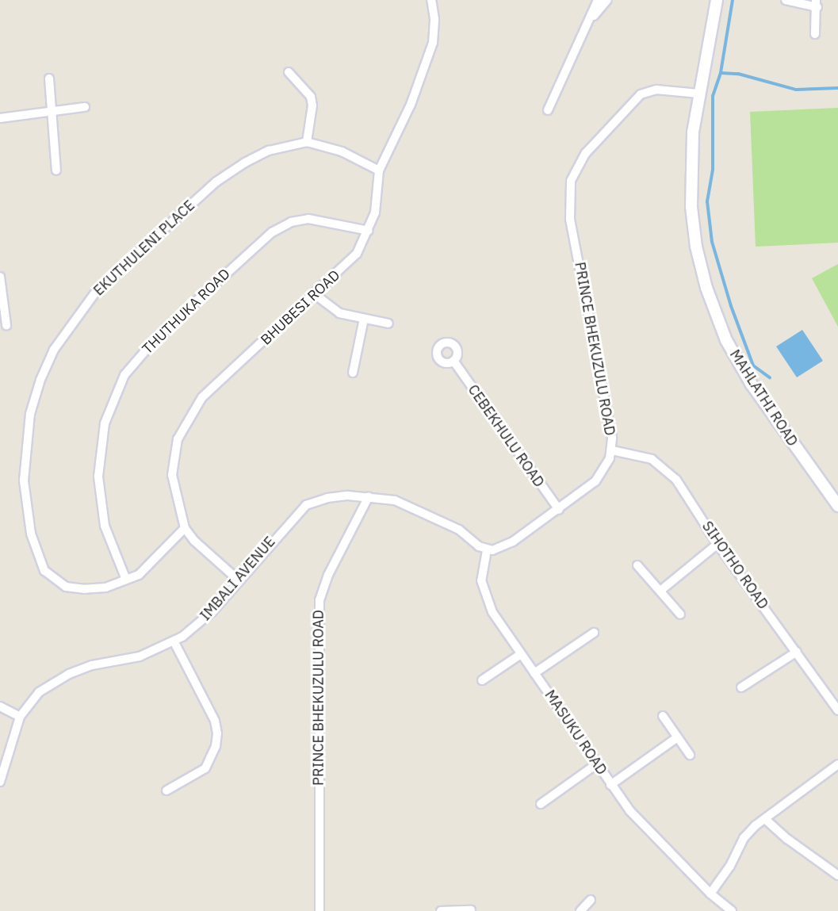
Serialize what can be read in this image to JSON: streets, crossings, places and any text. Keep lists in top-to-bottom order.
{
  "streets": {
    "street": [
      "EKUTHULENI PLACE",
      "BHUBESI ROAD",
      "THUTHUKA ROAD",
      "PRINCE BHEKUZULU ROAD",
      "MAHLATHI ROAD",
      "CEBEKHULU ROAD",
      "SIHOTHO ROAD",
      "IMBALI AVENUE",
      "MASUKU ROAD"
    ]
  },
  "crossings": [
    ["EKUTHULENI PLACE", "BHUBESI ROAD"],
    ["EKUTHULENI PLACE", "THUTHUKA ROAD"],
    ["BHUBESI ROAD", "THUTHUKA ROAD"],
    ["BHUBESI ROAD", "IMBALI AVENUE"],
    ["PRINCE BHEKUZULU ROAD", "MAHLATHI ROAD"],
    ["PRINCE BHEKUZULU ROAD", "CEBEKHULU ROAD"],
    ["PRINCE BHEKUZULU ROAD", "SIHOTHO ROAD"],
    ["PRINCE BHEKUZULU ROAD", "IMBALI AVENUE"],
    ["PRINCE BHEKUZULU ROAD", "MASUKU ROAD"]
  ]
}
